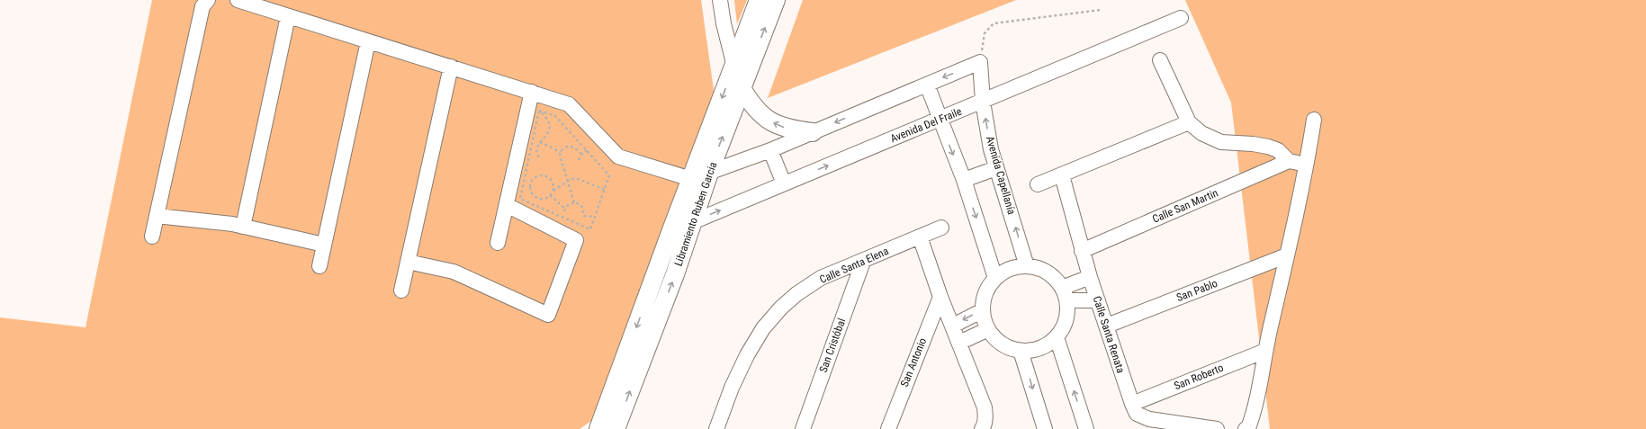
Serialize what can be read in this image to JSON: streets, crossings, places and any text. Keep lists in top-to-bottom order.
{
  "streets": {
    "street": [
      "Avenida Del Fraile",
      "Avenida Capellanía",
      "Calle San Martin",
      "Libramiento Ruben Garcia",
      "Calle Santa Elena",
      "San Pablo",
      "Calle Santa Renata",
      "San Cristóbal",
      "San Antonio",
      "San Roberto"
    ]
  },
  "crossings": [
    ["Avenida Del Fraile", "Avenida Capellanía"],
    ["Avenida Del Fraile", "Libramiento Ruben Garcia"],
    ["Calle San Martin", "Calle Santa Renata"],
    ["Calle Santa Elena", "San Cristóbal"],
    ["San Pablo", "Calle Santa Renata"],
    ["Calle Santa Renata", "San Roberto"]
  ]
}
